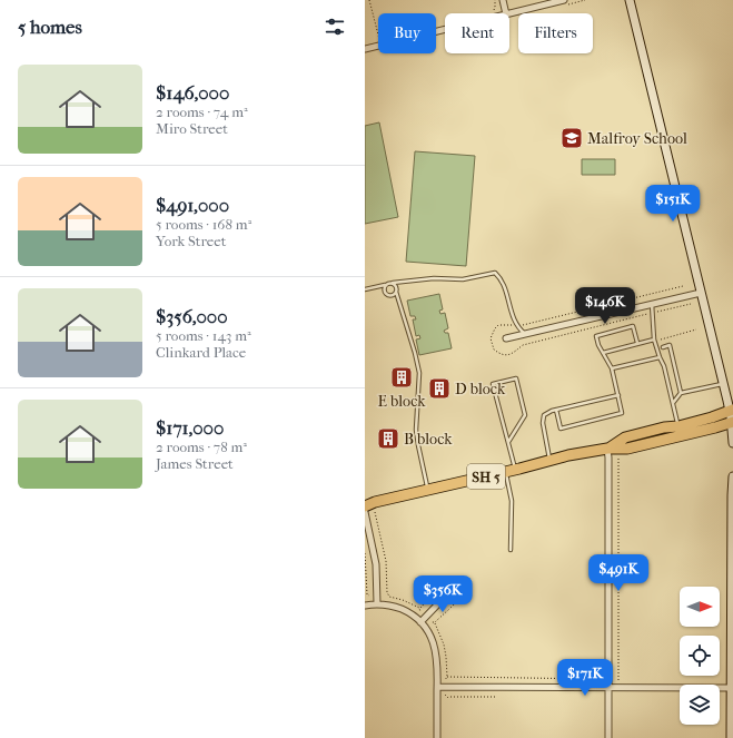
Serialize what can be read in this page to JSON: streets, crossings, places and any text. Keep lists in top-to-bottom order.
{
  "streets": {
    "highway": ["SH 5"]
  },
  "places": {
    "school or university": ["Malfroy School"],
    "building": ["E block", "D block", "B block"]
  },
  "north": "right",
  "page": {
    "heading": "5 homes",
    "chip": ["Buy", "Rent", "Filters"],
    "list": [
      {
        "name": "$146,000",
        "note": "2 rooms · 74 m² · Miro Street"
      },
      {
        "name": "$491,000",
        "note": "5 rooms · 168 m² · York Street"
      },
      {
        "name": "$356,000",
        "note": "5 rooms · 143 m² · Clinkard Place"
      },
      {
        "name": "$171,000",
        "note": "2 rooms · 78 m² · James Street"
      }
    ],
    "price": [
      "$151K",
      "$146K",
      "$491K",
      "$356K",
      "$171K"
    ]
  }
}
